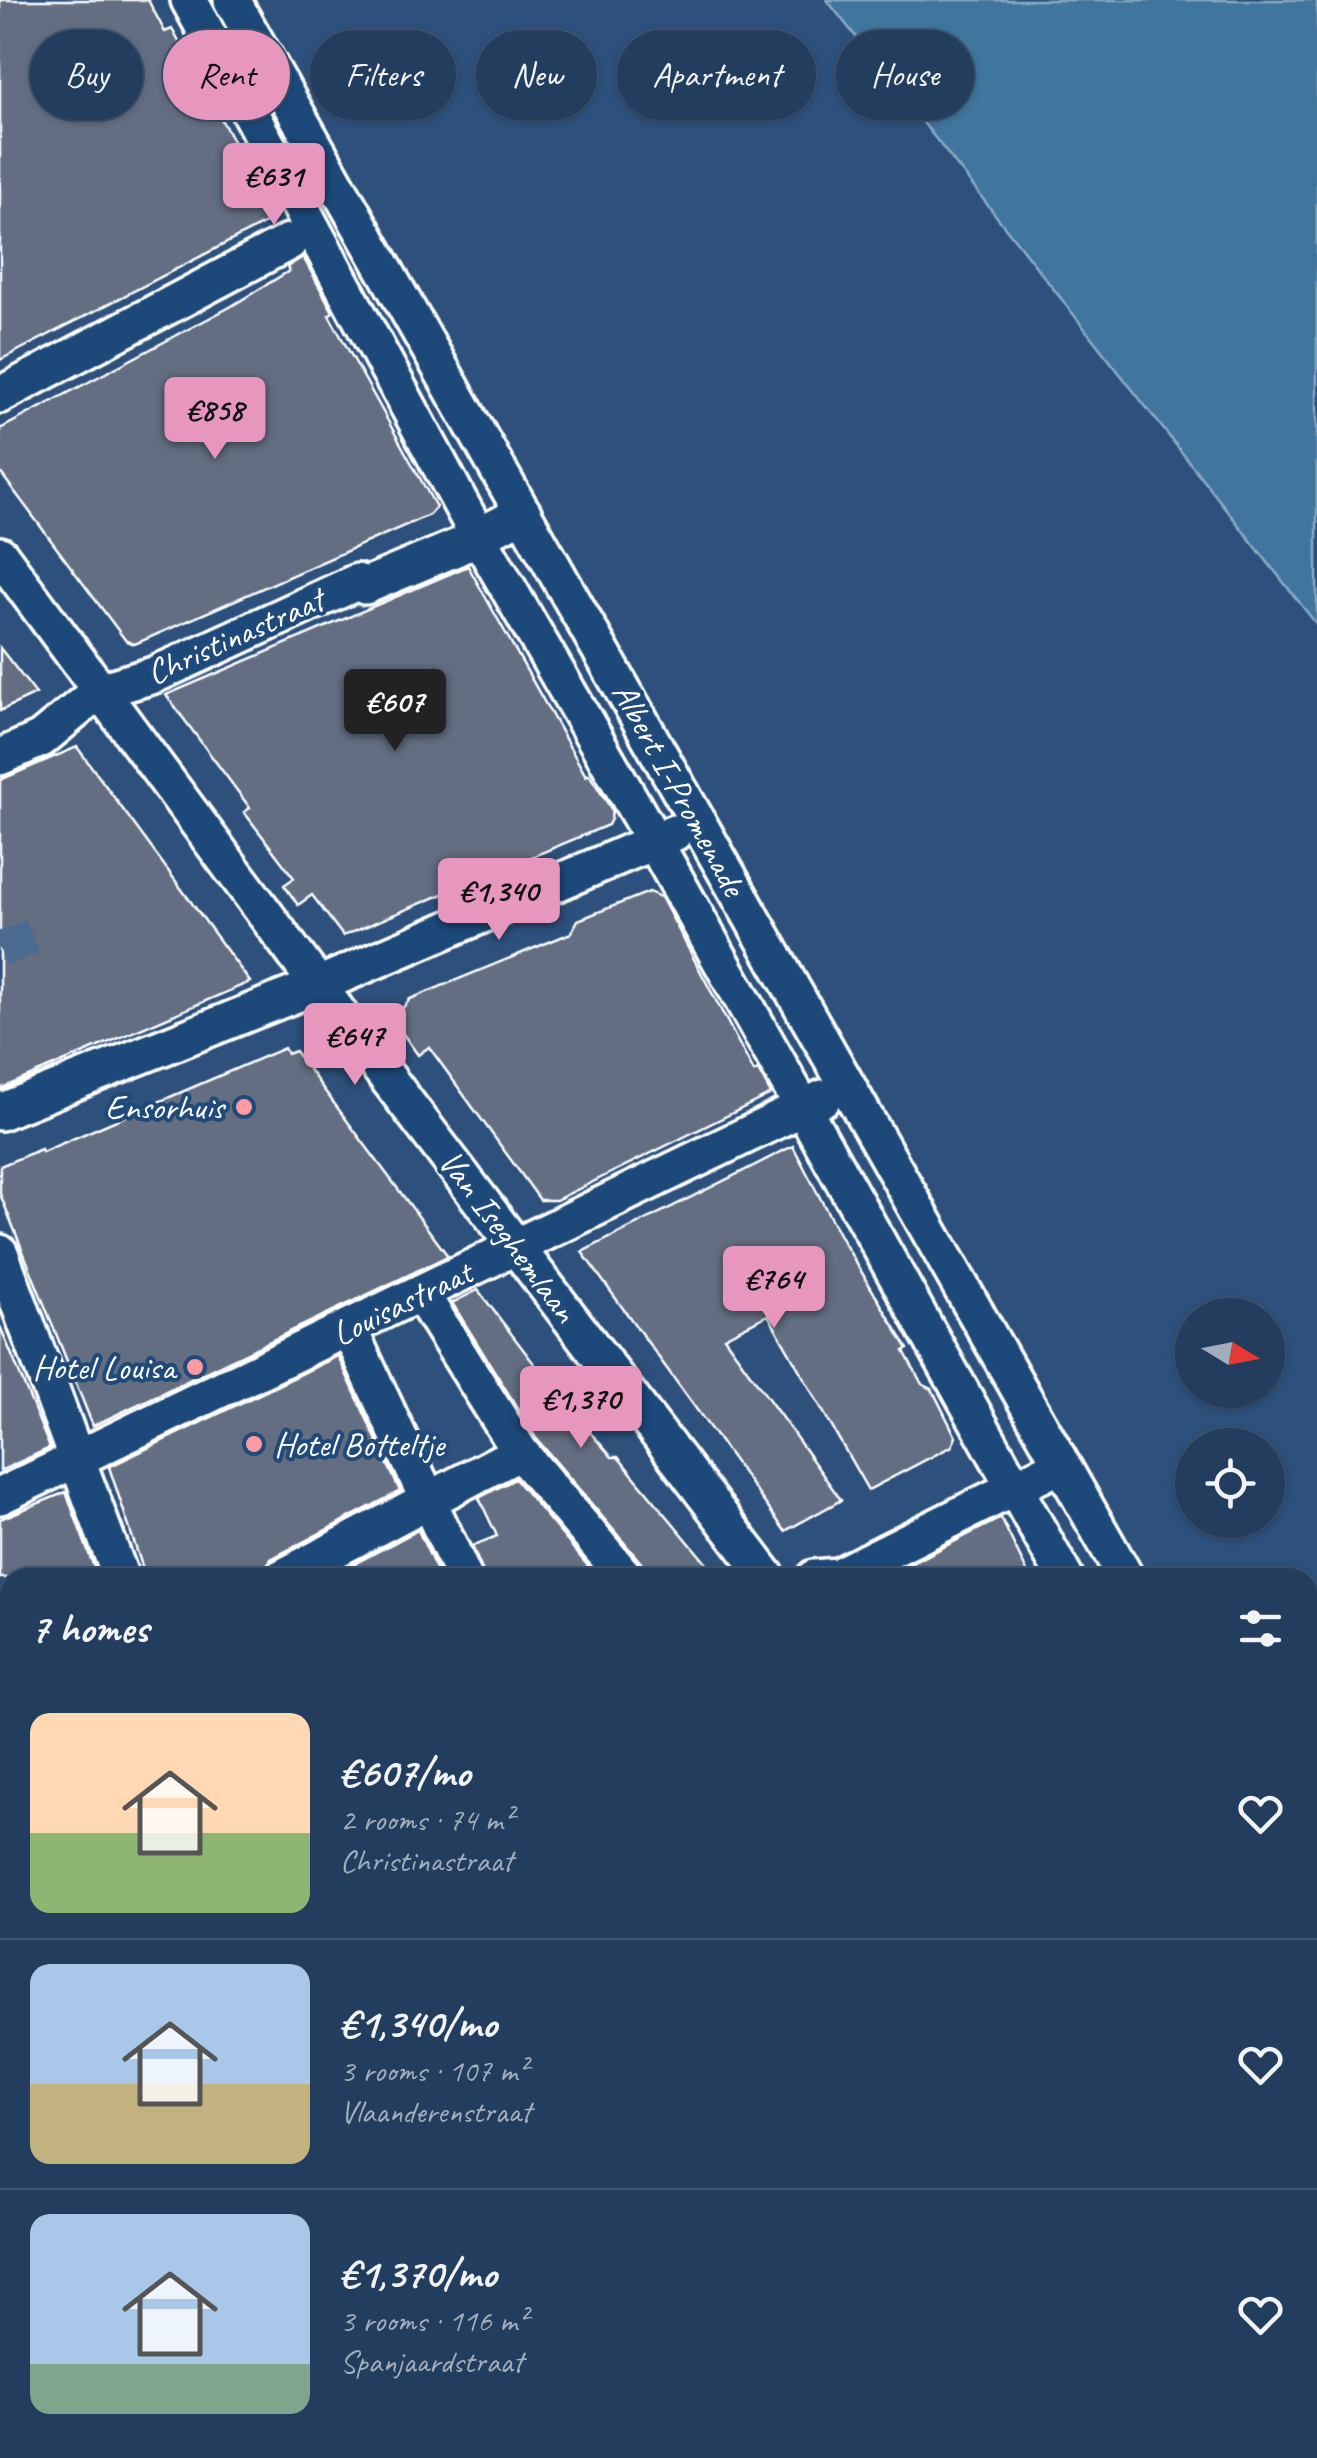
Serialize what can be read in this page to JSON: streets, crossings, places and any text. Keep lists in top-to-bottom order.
{
  "streets": {
    "street": [
      "Christinastraat",
      "Albert I-Promenade",
      "Van Iseghemlaan",
      "Louisastraat"
    ]
  },
  "crossings": [
    ["Christinastraat", "Albert I-Promenade"],
    ["Christinastraat", "Van Iseghemlaan"],
    ["Albert I-Promenade", "Louisastraat"],
    ["Van Iseghemlaan", "Louisastraat"]
  ],
  "places": ["Ensorhuis", "Hotel Louisa", "Hotel Botteltje"],
  "north": "right",
  "page": {
    "chip": [
      "Buy",
      "Rent",
      "Filters",
      "New",
      "Apartment",
      "House"
    ],
    "price": [
      "€631",
      "€858",
      "€607",
      "€1,340",
      "€647",
      "€764",
      "€1,370"
    ],
    "heading": "7 homes",
    "list": [
      {
        "name": "€607/mo",
        "note": "2 rooms · 74 m² · Christinastraat"
      },
      {
        "name": "€1,340/mo",
        "note": "3 rooms · 107 m² · Vlaanderenstraat"
      },
      {
        "name": "€1,370/mo",
        "note": "3 rooms · 116 m² · Spanjaardstraat"
      }
    ]
  }
}
